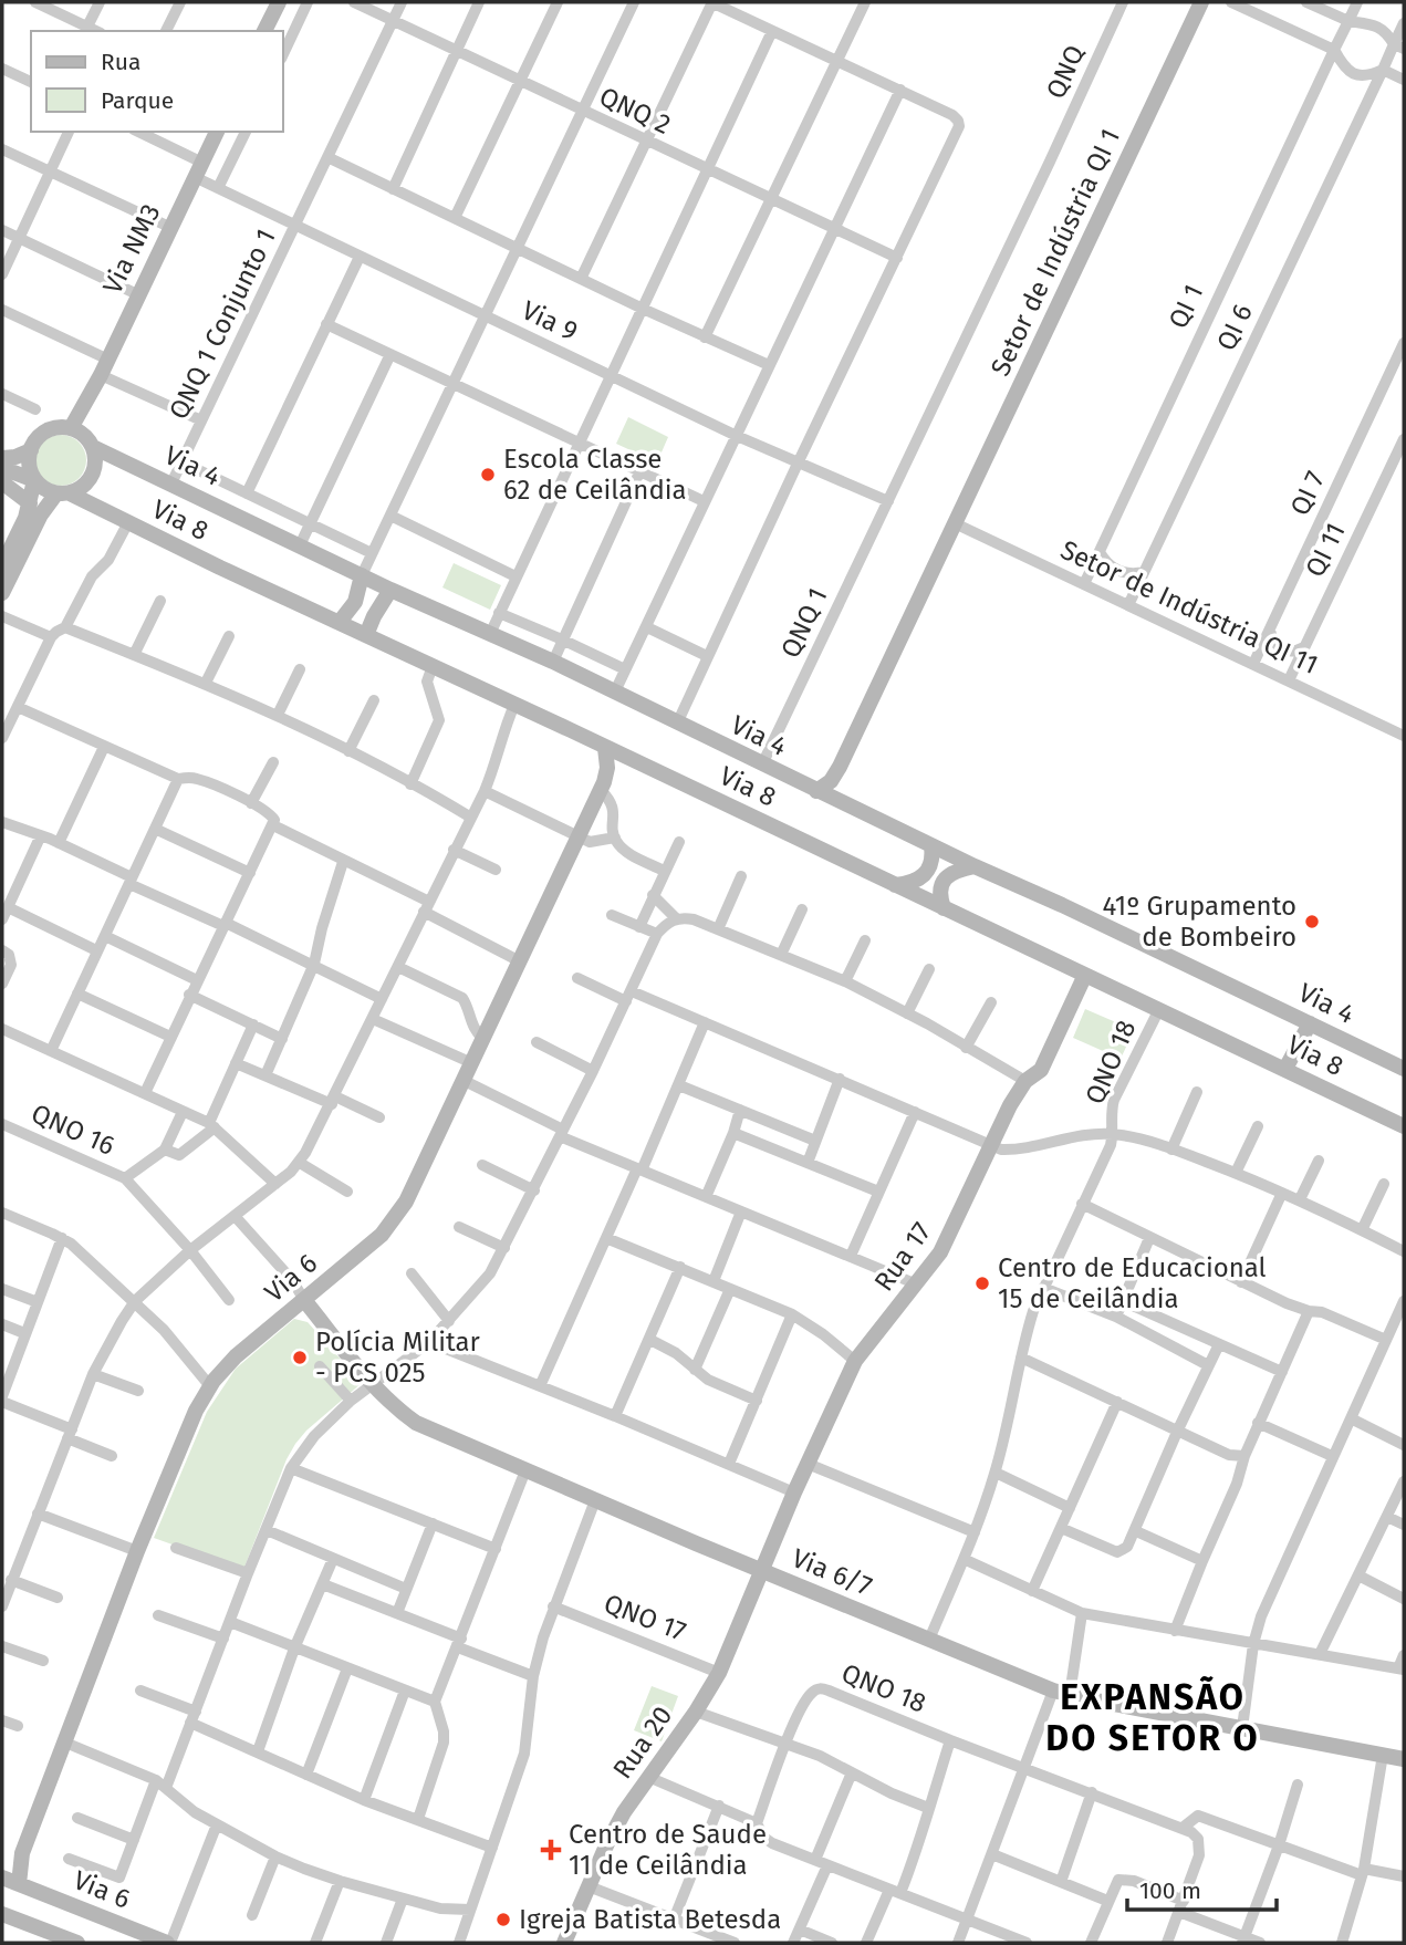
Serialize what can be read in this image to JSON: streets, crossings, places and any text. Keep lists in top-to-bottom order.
{
  "streets": {
    "street": [
      "QNQ",
      "QNQ 2",
      "Via NM3",
      "Setor de Indústria QI 1",
      "QI 1",
      "Via 9",
      "QNQ 1 Conjunto 1",
      "QI 6",
      "Via 4",
      "QI 7",
      "Via 8",
      "QI 11",
      "Setor de Indústria QI 11",
      "QNQ 1",
      "QNO 18",
      "QNO 16",
      "Rua 17",
      "Via 6",
      "Via 6/7",
      "QNO 17",
      "Rua 20"
    ]
  },
  "crossings": [
    ["QNQ", "Via 9"],
    ["QNQ", "QNQ 1"],
    ["Via NM3", "Via 9"],
    ["Via NM3", "Via 4"],
    ["Via NM3", "Via 8"],
    ["Setor de Indústria QI 1", "Setor de Indústria QI 11"],
    ["QI 1", "QI 6"],
    ["QI 1", "Setor de Indústria QI 11"],
    ["Via 9", "QNQ 1 Conjunto 1"],
    ["Via 9", "QNQ 1"],
    ["QNQ 1 Conjunto 1", "Via 4"],
    ["QI 6", "Setor de Indústria QI 11"],
    ["Via 4", "Via 8"],
    ["Via 4", "QNQ 1"],
    ["QI 7", "Setor de Indústria QI 11"],
    ["Via 8", "QNO 18"],
    ["Via 8", "Rua 17"],
    ["Via 8", "Via 6"],
    ["QI 11", "Setor de Indústria QI 11"],
    ["QNO 18", "Rua 17"],
    ["QNO 18", "Via 6/7"],
    ["Rua 17", "Via 6/7"],
    ["Rua 17", "Rua 20"],
    ["Via 6", "Via 6/7"],
    ["Via 6/7", "Rua 20"],
    ["QNO 17", "Rua 20"]
  ],
  "districts": ["EXPANSÃO DO SETOR O"],
  "places": {
    "other": [
      "Escola Classe 62 de Ceilândia",
      "41º Grupamento de Bombeiro",
      "Centro de Educacional 15 de Ceilândia",
      "Polícia Militar - PCS 025",
      "Igreja Batista Betesda"
    ],
    "health": ["Centro de Saude 11 de Ceilândia"]
  },
  "legend": ["Rua", "Parque"],
  "scale_bar": "100 m"
}
